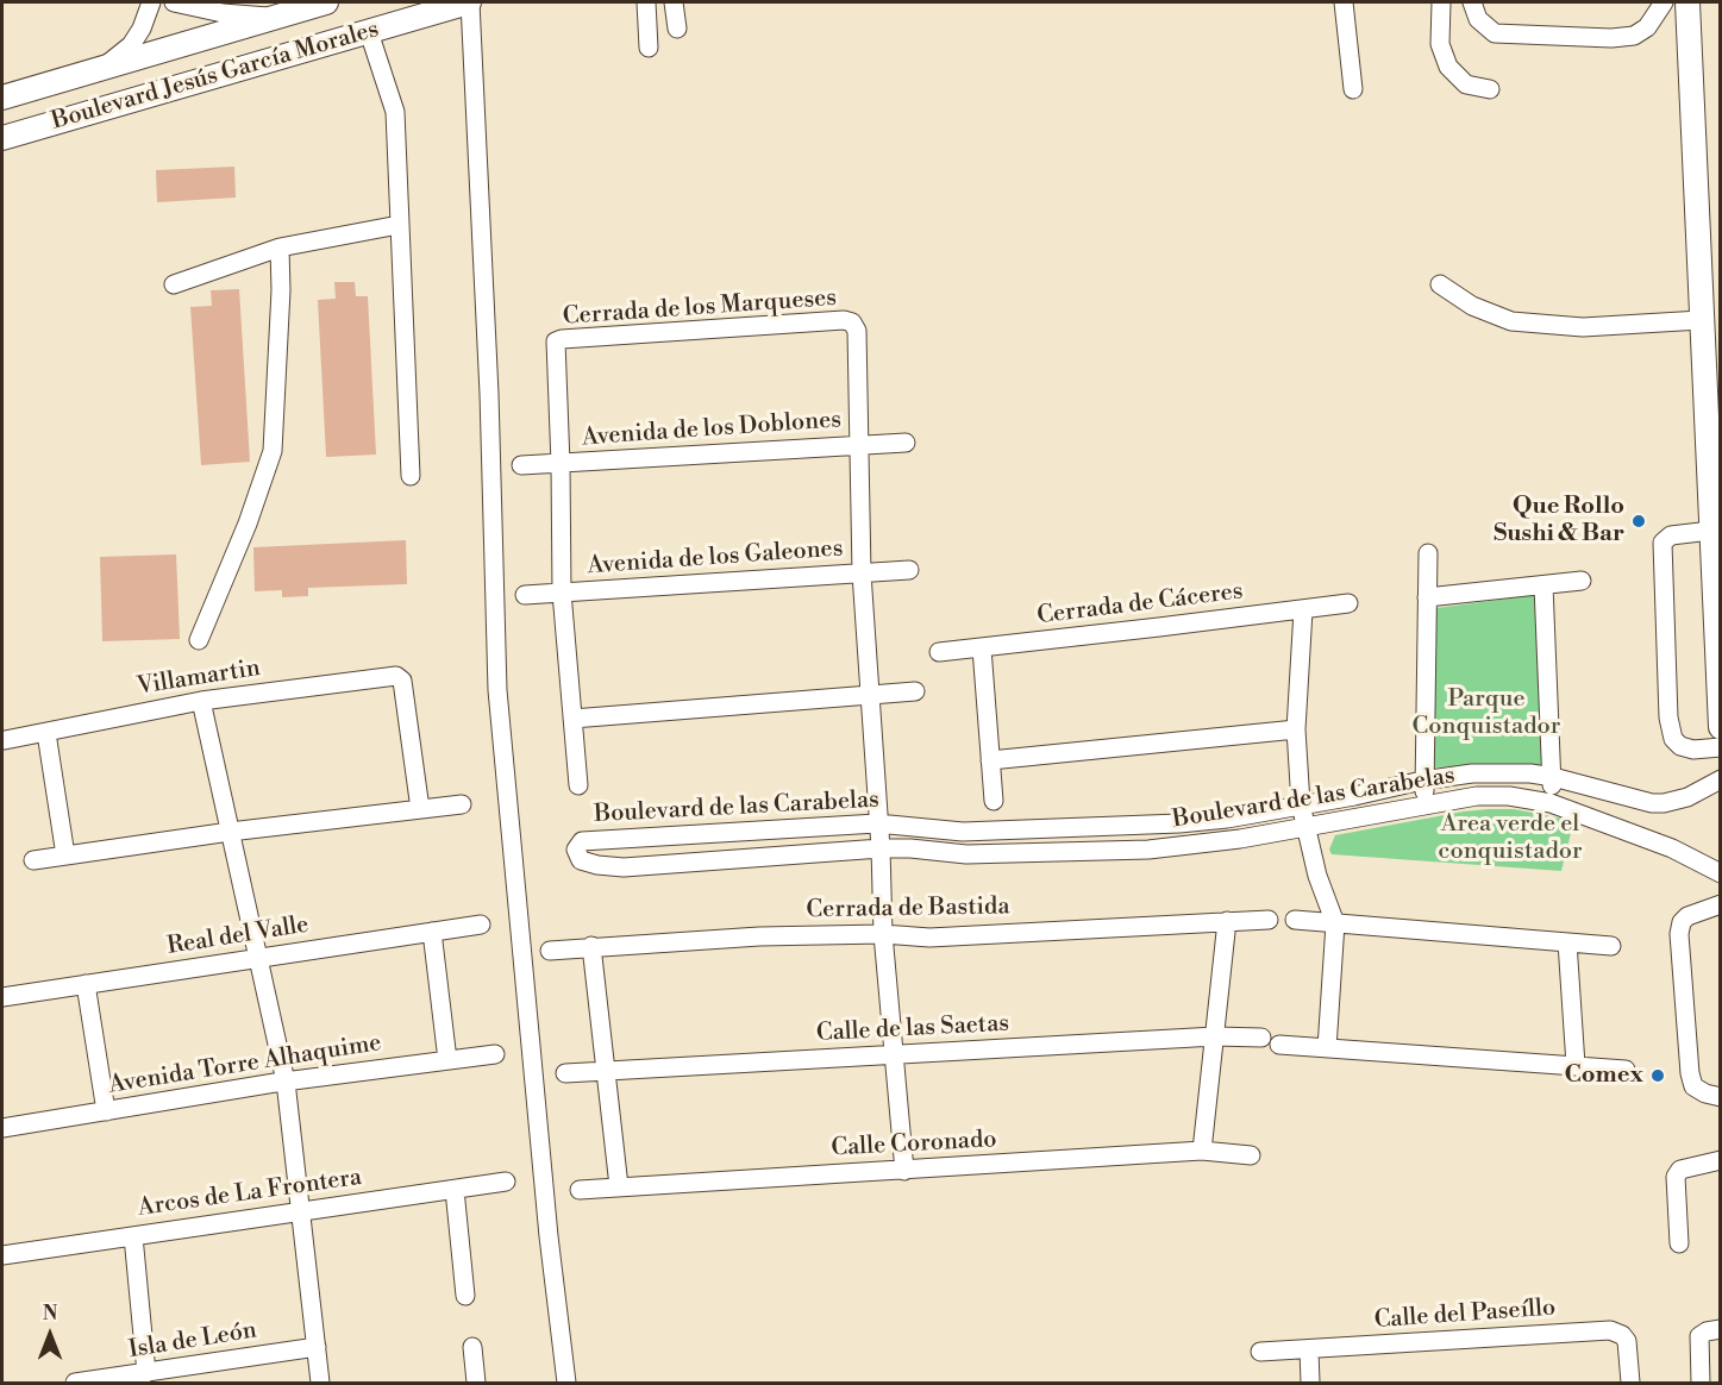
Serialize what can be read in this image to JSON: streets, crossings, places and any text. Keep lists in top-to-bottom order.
{
  "streets": {
    "main road": ["Boulevard Jesús García Morales"],
    "street": [
      "Cerrada de los Marqueses",
      "Avenida de los Doblones",
      "Avenida de los Galeones",
      "Cerrada de Cáceres",
      "Villamartin",
      "Boulevard de las Carabelas",
      "Cerrada de Bastida",
      "Real del Valle",
      "Calle de las Saetas",
      "Avenida Torre Alhaquime",
      "Calle Coronado",
      "Arcos de La Frontera",
      "Calle del Paseíllo",
      "Isla de León"
    ]
  },
  "crossings": [
    ["Cerrada de los Marqueses", "Avenida de los Doblones"],
    ["Cerrada de los Marqueses", "Avenida de los Galeones"],
    ["Cerrada de los Marqueses", "Boulevard de las Carabelas"],
    ["Cerrada de los Marqueses", "Cerrada de Bastida"],
    ["Cerrada de los Marqueses", "Calle de las Saetas"],
    ["Cerrada de los Marqueses", "Calle Coronado"]
  ],
  "parks": ["Parque Conquistador", "Area verde el conquistador"],
  "places": ["Que Rollo Sushi & Bar", "Comex"],
  "north": "top"
}
